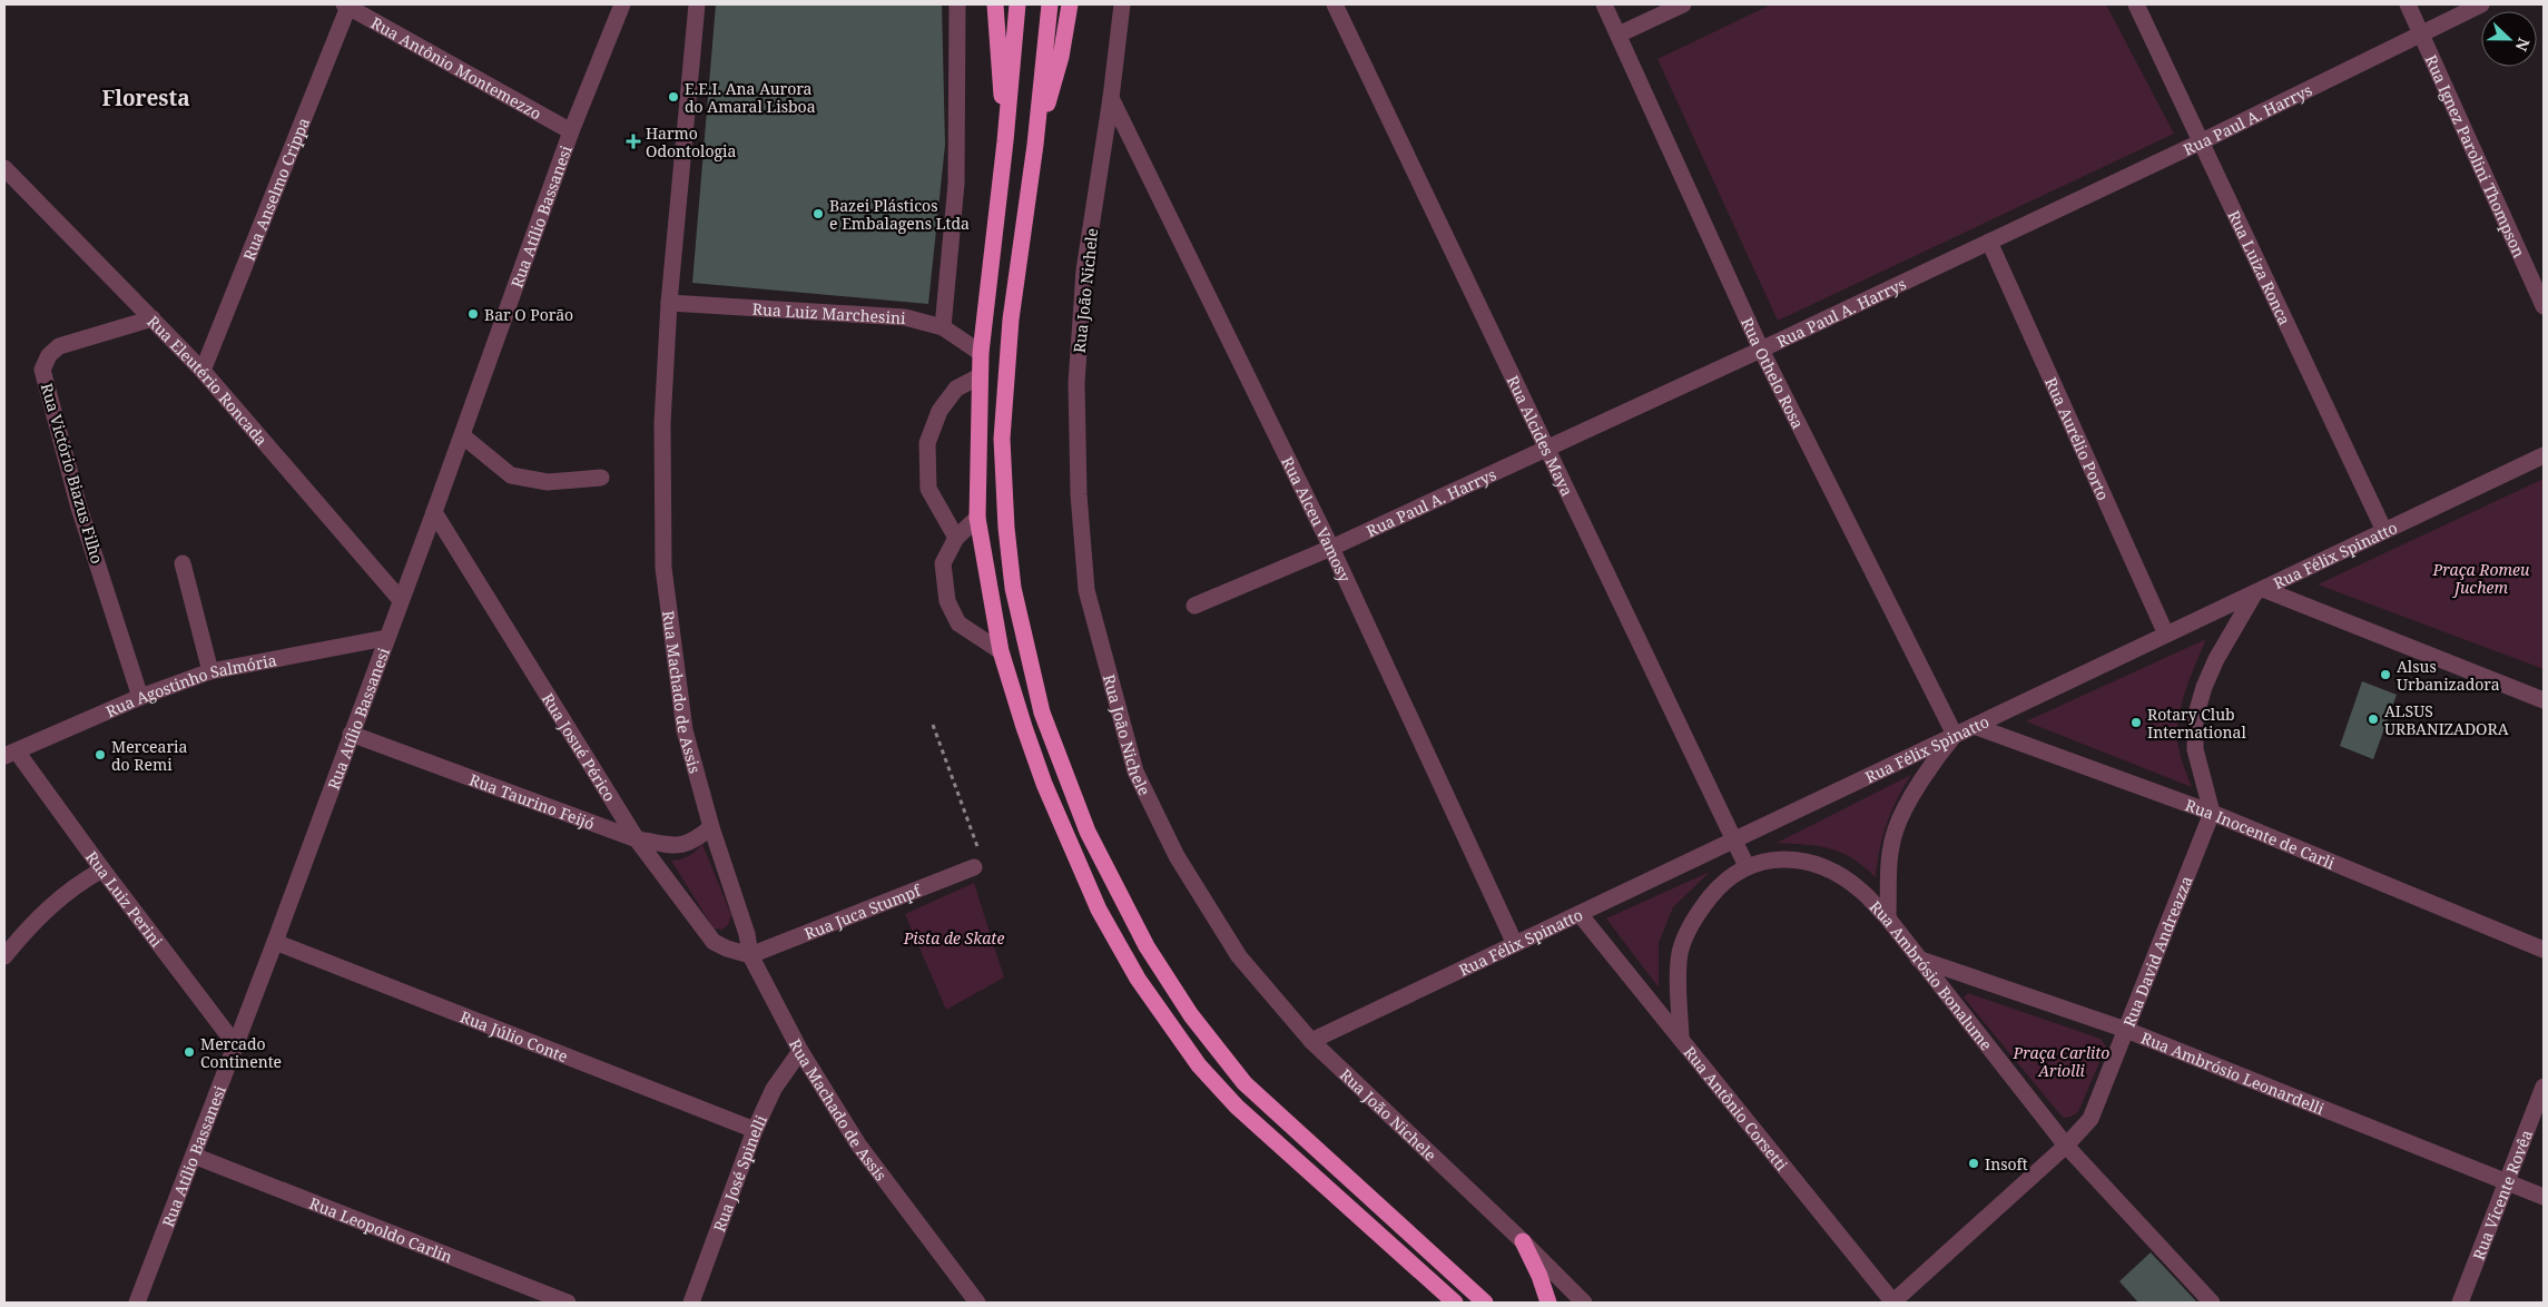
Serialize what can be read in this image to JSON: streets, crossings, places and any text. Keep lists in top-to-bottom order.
{
  "streets": {
    "street": [
      "Rua Antônio Montemezzo",
      "Rua Paul A. Harrys",
      "Rua Ignez Parolini Thompson",
      "Rua Anselmo Crippa",
      "Rua Atílio Bassanesi",
      "Rua Luiza Ronca",
      "Rua João Nichele",
      "Rua Luiz Marchesini",
      "Rua Othelo Rosa",
      "Rua Eleutério Roncada",
      "Rua Alcides Maya",
      "Rua Aurélio Porto",
      "Rua Victório Biazus Filho",
      "Rua Alceu Vamosy",
      "Rua Félix Spinatto",
      "Rua Agostinho Salmória",
      "Rua Machado de Assis",
      "Rua Josué Périco",
      "Rua Taurino Feijó",
      "Rua Inocente de Carli",
      "Rua Luiz Perini",
      "Rua Juca Stumpf",
      "Rua David Andreazza",
      "Rua Ambrósio Bonalume",
      "Rua Júlio Conte",
      "Rua Ambrósio Leonardelli",
      "Rua Antônio Corsetti",
      "Rua José Spinelli",
      "Rua Vicente Rovêa",
      "Rua Leopoldo Carlin"
    ]
  },
  "crossings": [
    ["Rua Antônio Montemezzo", "Rua Anselmo Crippa"],
    ["Rua Antônio Montemezzo", "Rua Atílio Bassanesi"],
    ["Rua Paul A. Harrys", "Rua Ignez Parolini Thompson"],
    ["Rua Paul A. Harrys", "Rua Luiza Ronca"],
    ["Rua Paul A. Harrys", "Rua Othelo Rosa"],
    ["Rua Paul A. Harrys", "Rua Alcides Maya"],
    ["Rua Paul A. Harrys", "Rua Aurélio Porto"],
    ["Rua Paul A. Harrys", "Rua Alceu Vamosy"],
    ["Rua Anselmo Crippa", "Rua Eleutério Roncada"],
    ["Rua Atílio Bassanesi", "Rua Eleutério Roncada"],
    ["Rua Atílio Bassanesi", "Rua Agostinho Salmória"],
    ["Rua Atílio Bassanesi", "Rua Josué Périco"],
    ["Rua Atílio Bassanesi", "Rua Taurino Feijó"],
    ["Rua Atílio Bassanesi", "Rua Luiz Perini"],
    ["Rua Atílio Bassanesi", "Rua Júlio Conte"],
    ["Rua Atílio Bassanesi", "Rua Leopoldo Carlin"],
    ["Rua Luiza Ronca", "Rua Félix Spinatto"],
    ["Rua João Nichele", "Rua Alceu Vamosy"],
    ["Rua João Nichele", "Rua Félix Spinatto"],
    ["Rua Luiz Marchesini", "Rua Machado de Assis"],
    ["Rua Othelo Rosa", "Rua Félix Spinatto"],
    ["Rua Eleutério Roncada", "Rua Victório Biazus Filho"],
    ["Rua Alcides Maya", "Rua Félix Spinatto"],
    ["Rua Alcides Maya", "Rua Ambrósio Bonalume"],
    ["Rua Aurélio Porto", "Rua Félix Spinatto"],
    ["Rua Victório Biazus Filho", "Rua Agostinho Salmória"],
    ["Rua Alceu Vamosy", "Rua Félix Spinatto"],
    ["Rua Félix Spinatto", "Rua Inocente de Carli"],
    ["Rua Félix Spinatto", "Rua Antônio Corsetti"],
    ["Rua Agostinho Salmória", "Rua Luiz Perini"],
    ["Rua Machado de Assis", "Rua Josué Périco"],
    ["Rua Machado de Assis", "Rua Taurino Feijó"],
    ["Rua Machado de Assis", "Rua Juca Stumpf"],
    ["Rua Machado de Assis", "Rua José Spinelli"],
    ["Rua Josué Périco", "Rua Taurino Feijó"],
    ["Rua Josué Périco", "Rua Juca Stumpf"],
    ["Rua Inocente de Carli", "Rua David Andreazza"],
    ["Rua David Andreazza", "Rua Ambrósio Bonalume"],
    ["Rua David Andreazza", "Rua Ambrósio Leonardelli"],
    ["Rua David Andreazza", "Rua Antônio Corsetti"],
    ["Rua Ambrósio Bonalume", "Rua Ambrósio Leonardelli"],
    ["Rua Ambrósio Bonalume", "Rua Antônio Corsetti"],
    ["Rua Júlio Conte", "Rua José Spinelli"],
    ["Rua Ambrósio Leonardelli", "Rua Vicente Rovêa"]
  ],
  "districts": ["Floresta"],
  "parks": ["Praça Romeu Juchem", "Pista de Skate", "Praça Carlito Ariolli"],
  "places": {
    "other": [
      "E.E.I. Ana Aurora do Amaral Lisboa",
      "Bazei Plásticos e Embalagens Ltda",
      "Bar O Porão",
      "Alsus Urbanizadora",
      "ALSUS URBANIZADORA",
      "Rotary Club International",
      "Mercearia do Remi",
      "Mercado Continente",
      "Insoft"
    ],
    "health": ["Harmo Odontologia"]
  },
  "north": "right"
}
